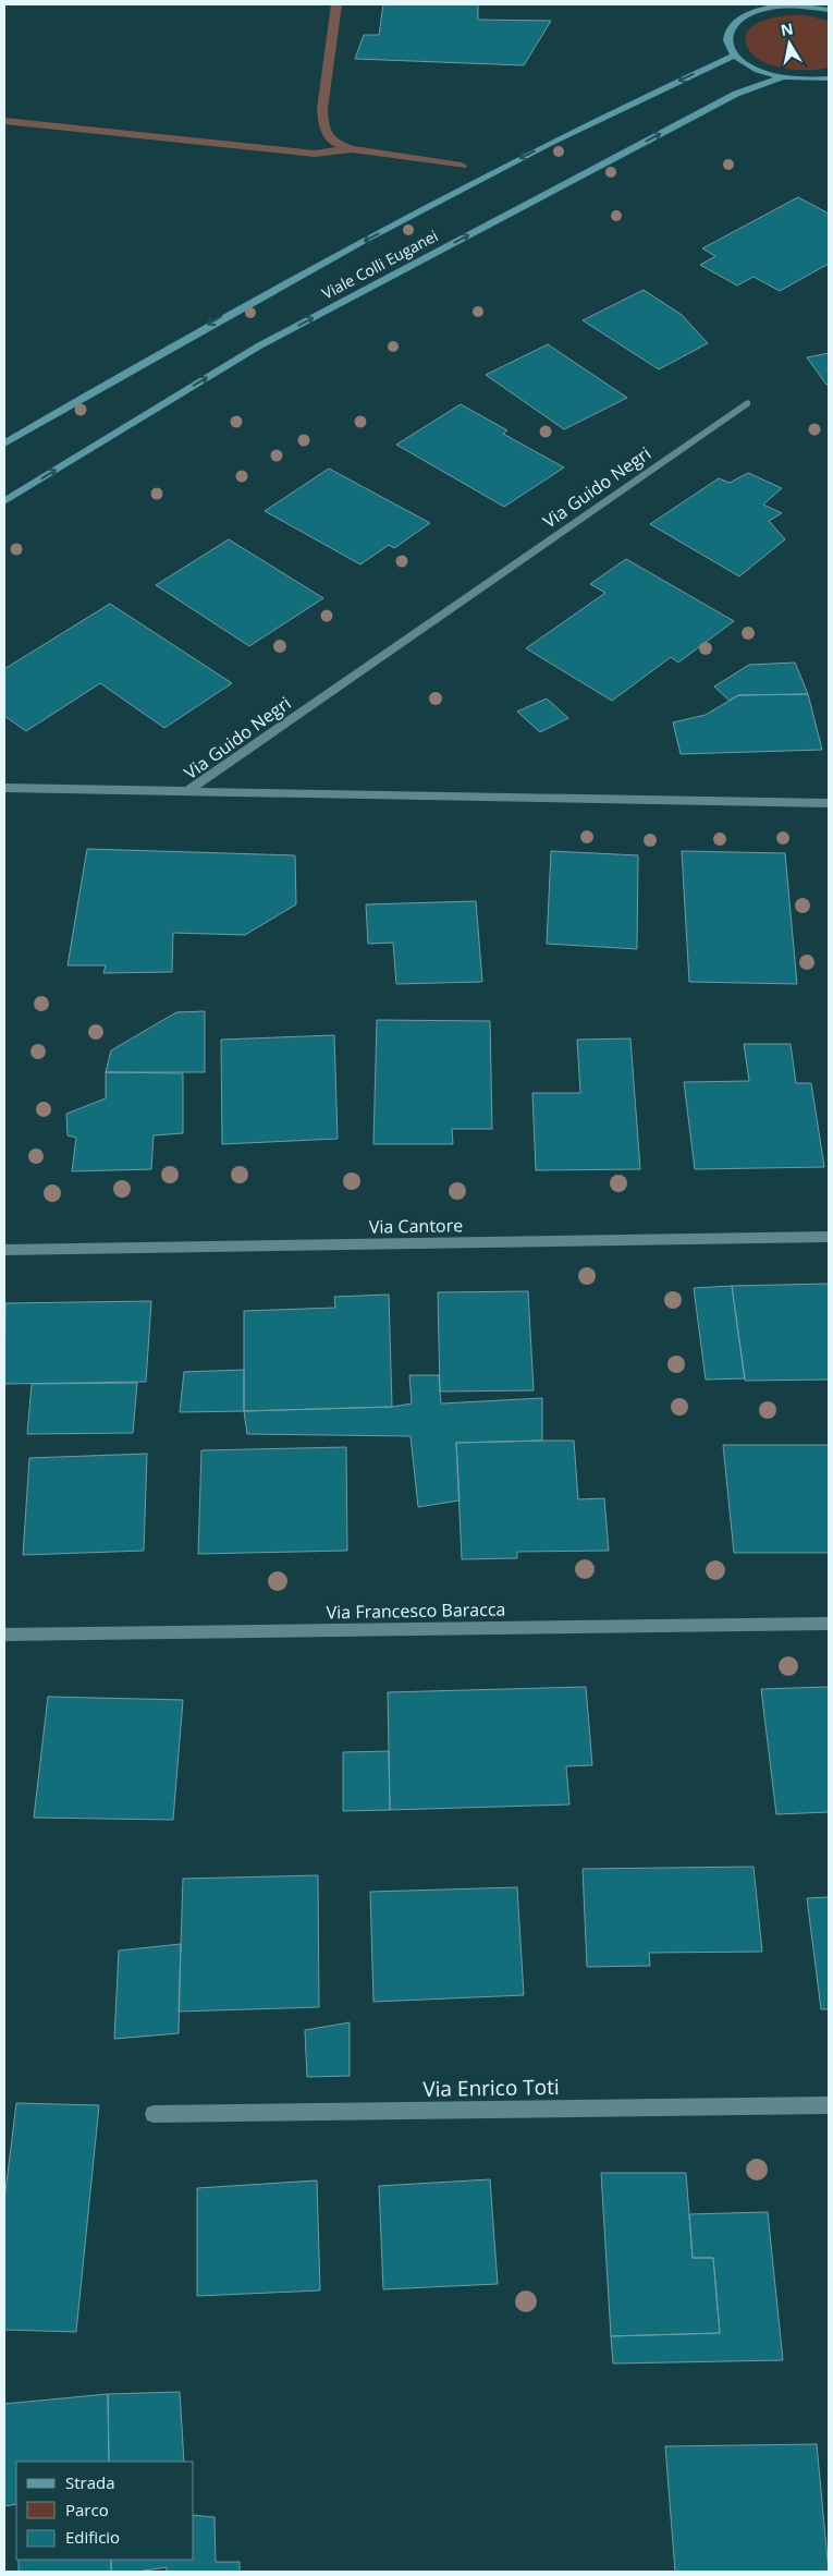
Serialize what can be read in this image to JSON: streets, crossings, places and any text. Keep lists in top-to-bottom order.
{
  "streets": {
    "main road": ["Viale Colli Euganei"],
    "street": [
      "Via Guido Negri",
      "Via Cantore",
      "Via Francesco Baracca",
      "Via Enrico Toti"
    ]
  },
  "legend": ["Strada", "Parco", "Edificio"],
  "north": "top"
}
